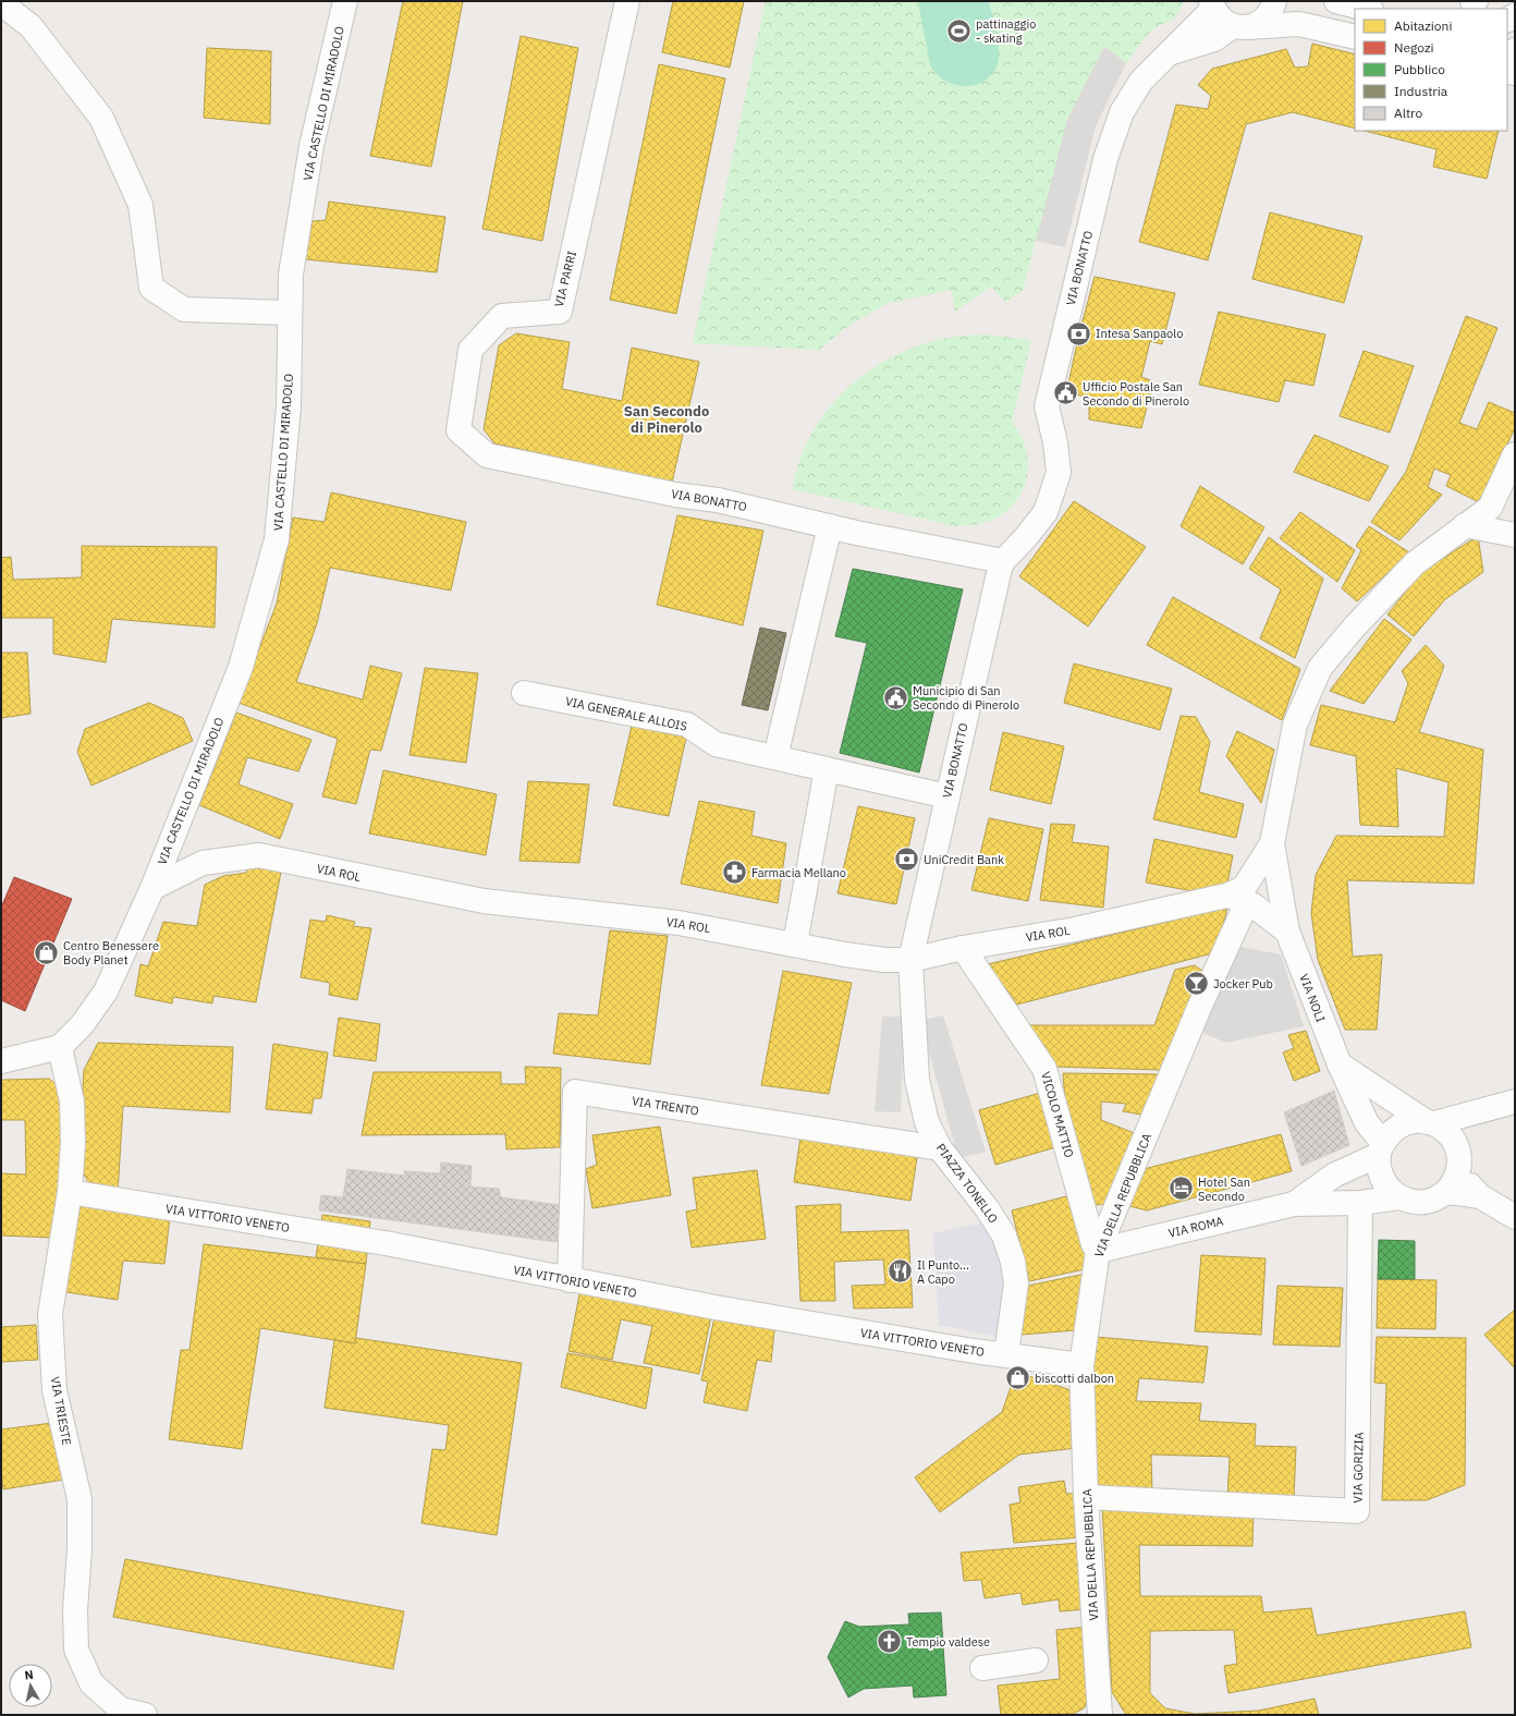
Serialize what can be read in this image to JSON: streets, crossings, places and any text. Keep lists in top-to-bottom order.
{
  "streets": {
    "street": [
      "VIA CASTELLO DI MIRADOLO",
      "VIA BONATTO",
      "VIA PARRI",
      "VIA GENERALE ALLOIS",
      "VIA ROL",
      "VIA NOLI",
      "VIA TRENTO",
      "VICOLO MATTIO",
      "PIAZZA TONELLO",
      "VIA DELLA REPUBBLICA",
      "VIA VITTORIO VENETO",
      "VIA ROMA",
      "VIA TRIESTE",
      "VIA GORIZIA"
    ]
  },
  "crossings": [
    ["VIA CASTELLO DI MIRADOLO", "VIA ROL"],
    ["VIA CASTELLO DI MIRADOLO", "VIA TRIESTE"],
    ["VIA BONATTO", "VIA PARRI"],
    ["VIA BONATTO", "VIA GENERALE ALLOIS"],
    ["VIA BONATTO", "VIA ROL"],
    ["VIA BONATTO", "PIAZZA TONELLO"],
    ["VIA ROL", "VIA NOLI"],
    ["VIA ROL", "VICOLO MATTIO"],
    ["VIA ROL", "PIAZZA TONELLO"],
    ["VIA ROL", "VIA DELLA REPUBBLICA"],
    ["VIA NOLI", "VIA ROMA"],
    ["VIA TRENTO", "PIAZZA TONELLO"],
    ["VIA TRENTO", "VIA VITTORIO VENETO"],
    ["VICOLO MATTIO", "VIA DELLA REPUBBLICA"],
    ["VICOLO MATTIO", "VIA ROMA"],
    ["PIAZZA TONELLO", "VIA VITTORIO VENETO"],
    ["VIA DELLA REPUBBLICA", "VIA VITTORIO VENETO"],
    ["VIA DELLA REPUBBLICA", "VIA ROMA"],
    ["VIA DELLA REPUBBLICA", "VIA GORIZIA"],
    ["VIA VITTORIO VENETO", "VIA TRIESTE"],
    ["VIA ROMA", "VIA GORIZIA"]
  ],
  "districts": ["San Secondo di Pinerolo"],
  "places": {
    "sports": ["pattinaggio - skating"],
    "bank": ["Intesa Sanpaolo", "UniCredit Bank"],
    "public building": ["Ufficio Postale San Secondo di Pinerolo", "Municipio di San Secondo di Pinerolo"],
    "pharmacy": ["Farmacia Mellano"],
    "shop": ["Centro Benessere Body Planet", "biscotti dalbon"],
    "bar": ["Jocker Pub"],
    "hotel": ["Hotel San Secondo"],
    "restaurant": ["Il Punto... A Capo"],
    "church": ["Tempio valdese"]
  },
  "legend": [
    "Abitazioni",
    "Negozi",
    "Pubblico",
    "Industria",
    "Altro"
  ],
  "north": "top"
}
